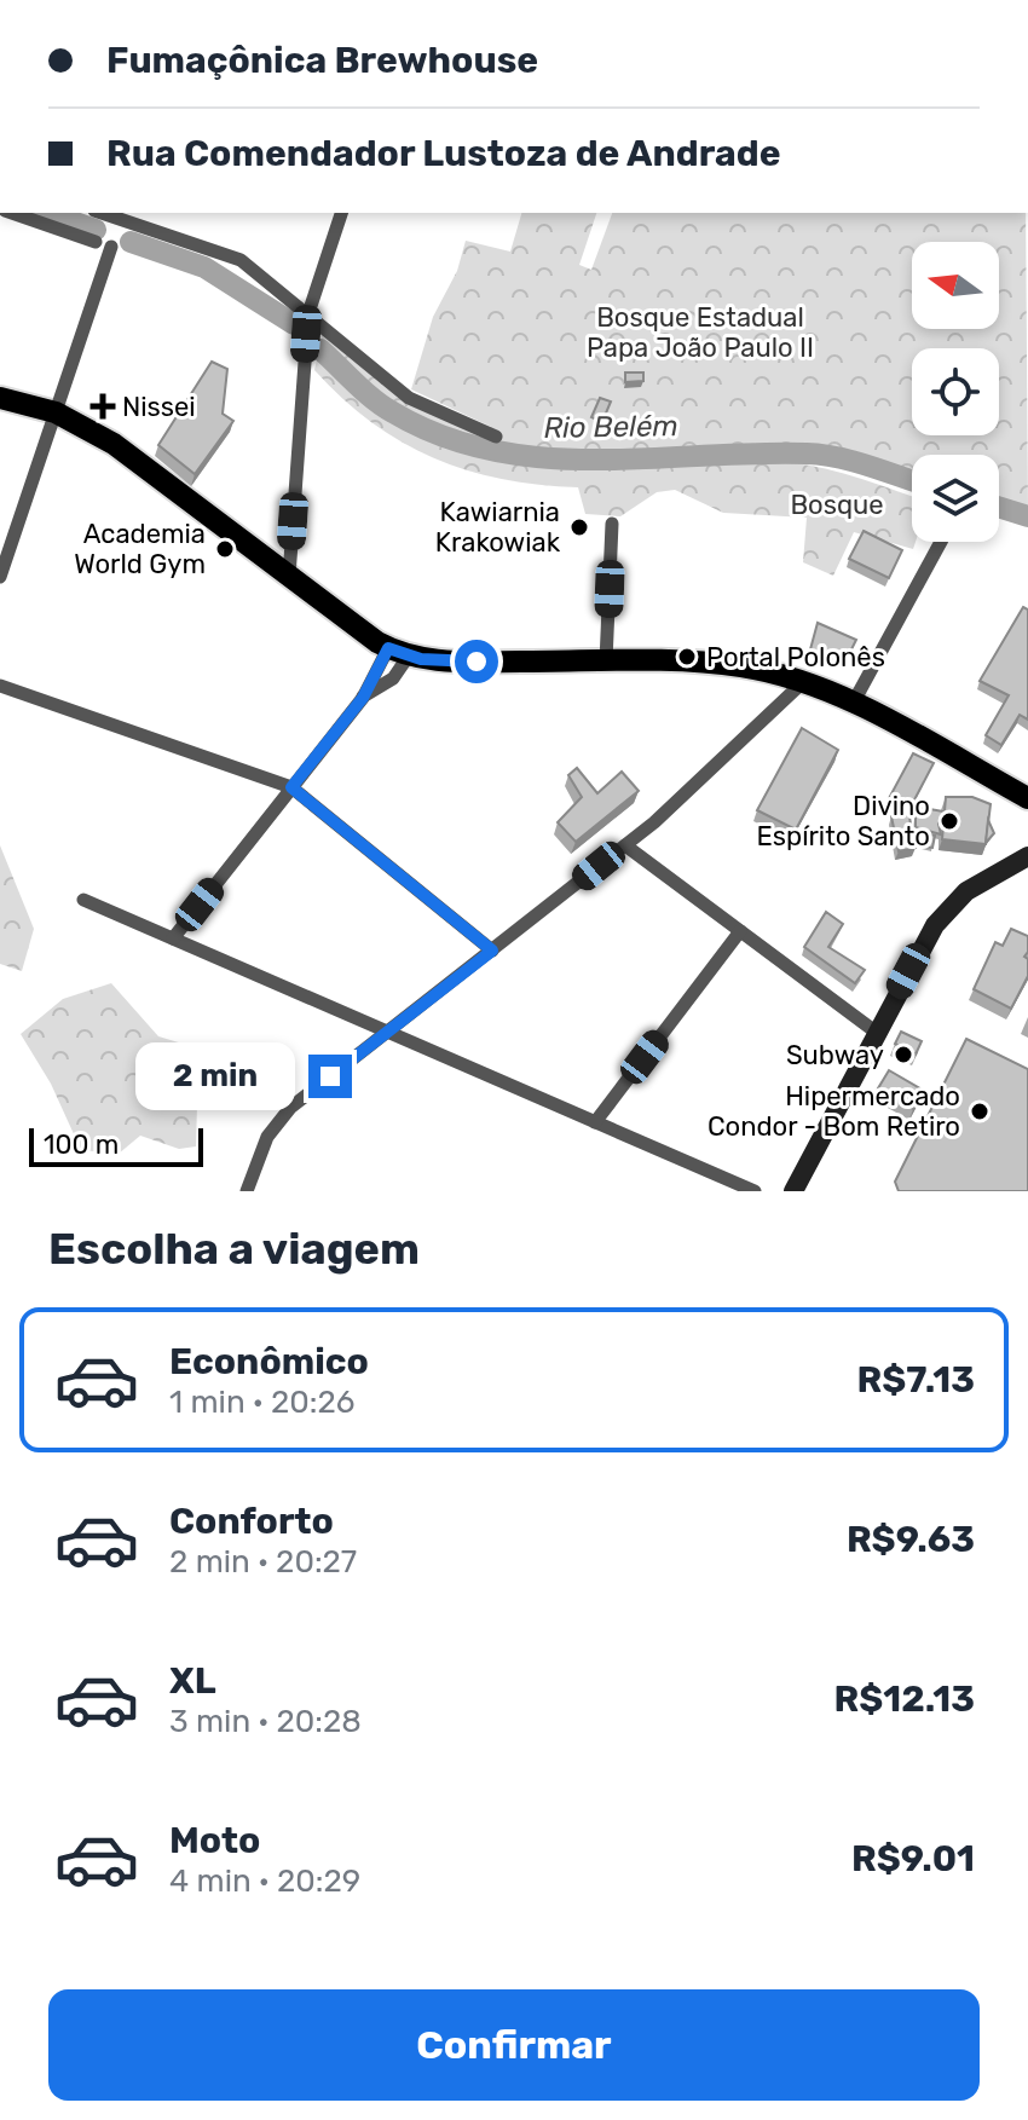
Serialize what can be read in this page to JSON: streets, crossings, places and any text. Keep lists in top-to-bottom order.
{
  "water": ["Rio Belém"],
  "parks": ["Bosque Estadual Papa João Paulo II", "Bosque"],
  "places": {
    "health": ["Nissei"],
    "other": [
      "Kawiarnia Krakowiak",
      "Academia World Gym",
      "Portal Polonês",
      "Divino Espírito Santo",
      "Subway",
      "Hipermercado Condor - Bom Retiro"
    ]
  },
  "scale_bar": "100 m",
  "north": "left",
  "page": {
    "banner": ["Fumaçônica Brewhouse", "Rua Comendador Lustoza de Andrade"],
    "bubble": "2 min",
    "scale": "100 m",
    "heading": "Escolha a viagem",
    "list": [
      {
        "name": "Econômico",
        "note": "1 min · 20:26",
        "value": "R$7.13"
      },
      {
        "name": "Conforto",
        "note": "2 min · 20:27",
        "value": "R$9.63"
      },
      {
        "name": "XL",
        "note": "3 min · 20:28",
        "value": "R$12.13"
      },
      {
        "name": "Moto",
        "note": "4 min · 20:29",
        "value": "R$9.01"
      }
    ],
    "buttons": "Confirmar"
  }
}
